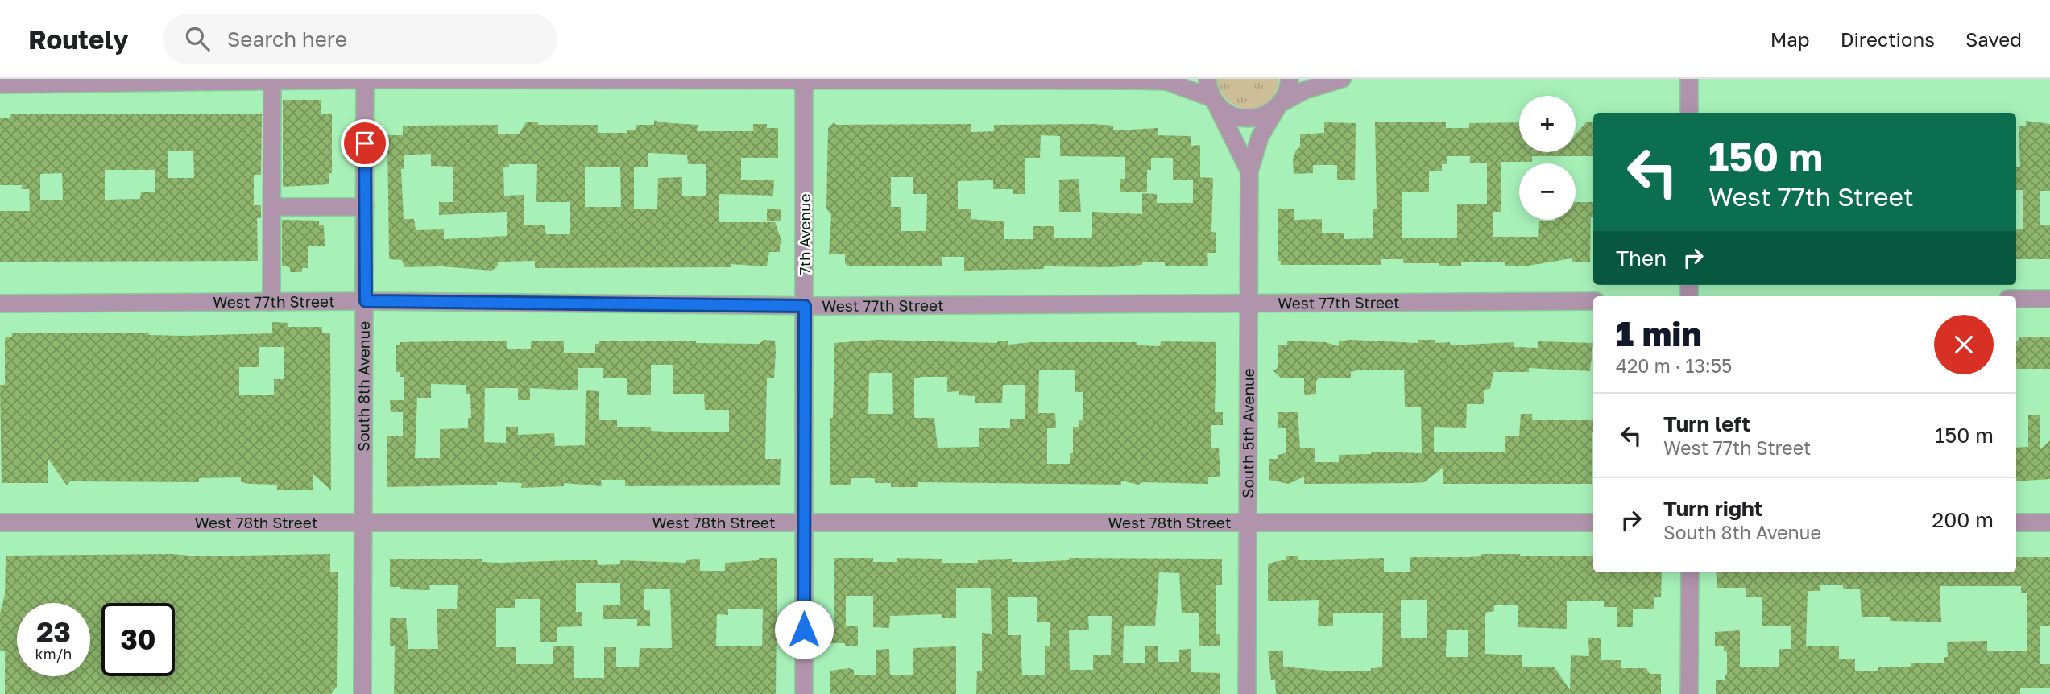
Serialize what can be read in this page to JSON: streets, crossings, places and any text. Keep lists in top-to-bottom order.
{
  "streets": {
    "street": [
      "7th Avenue",
      "West 77th Street",
      "South 8th Avenue",
      "South 5th Avenue",
      "West 78th Street"
    ]
  },
  "crossings": [
    ["7th Avenue", "West 77th Street"],
    ["7th Avenue", "West 78th Street"],
    ["West 77th Street", "South 8th Avenue"],
    ["West 77th Street", "South 5th Avenue"],
    ["South 8th Avenue", "West 78th Street"],
    ["South 5th Avenue", "West 78th Street"]
  ],
  "page": {
    "header": "Routely",
    "search": "Search here",
    "nav": ["Map", "Directions", "Saved"],
    "map_buttons": ["+", "−"],
    "turn": ["150 m", "West 77th Street"],
    "then": "Then",
    "heading": ["1 min", "420 m · 13:55"],
    "list": [
      {
        "name": "Turn left",
        "note": "West 77th Street",
        "value": "150 m"
      },
      {
        "name": "Turn right",
        "note": "South 8th Avenue",
        "value": "200 m"
      }
    ],
    "speed": "23 km/h",
    "limit": "30"
  }
}
